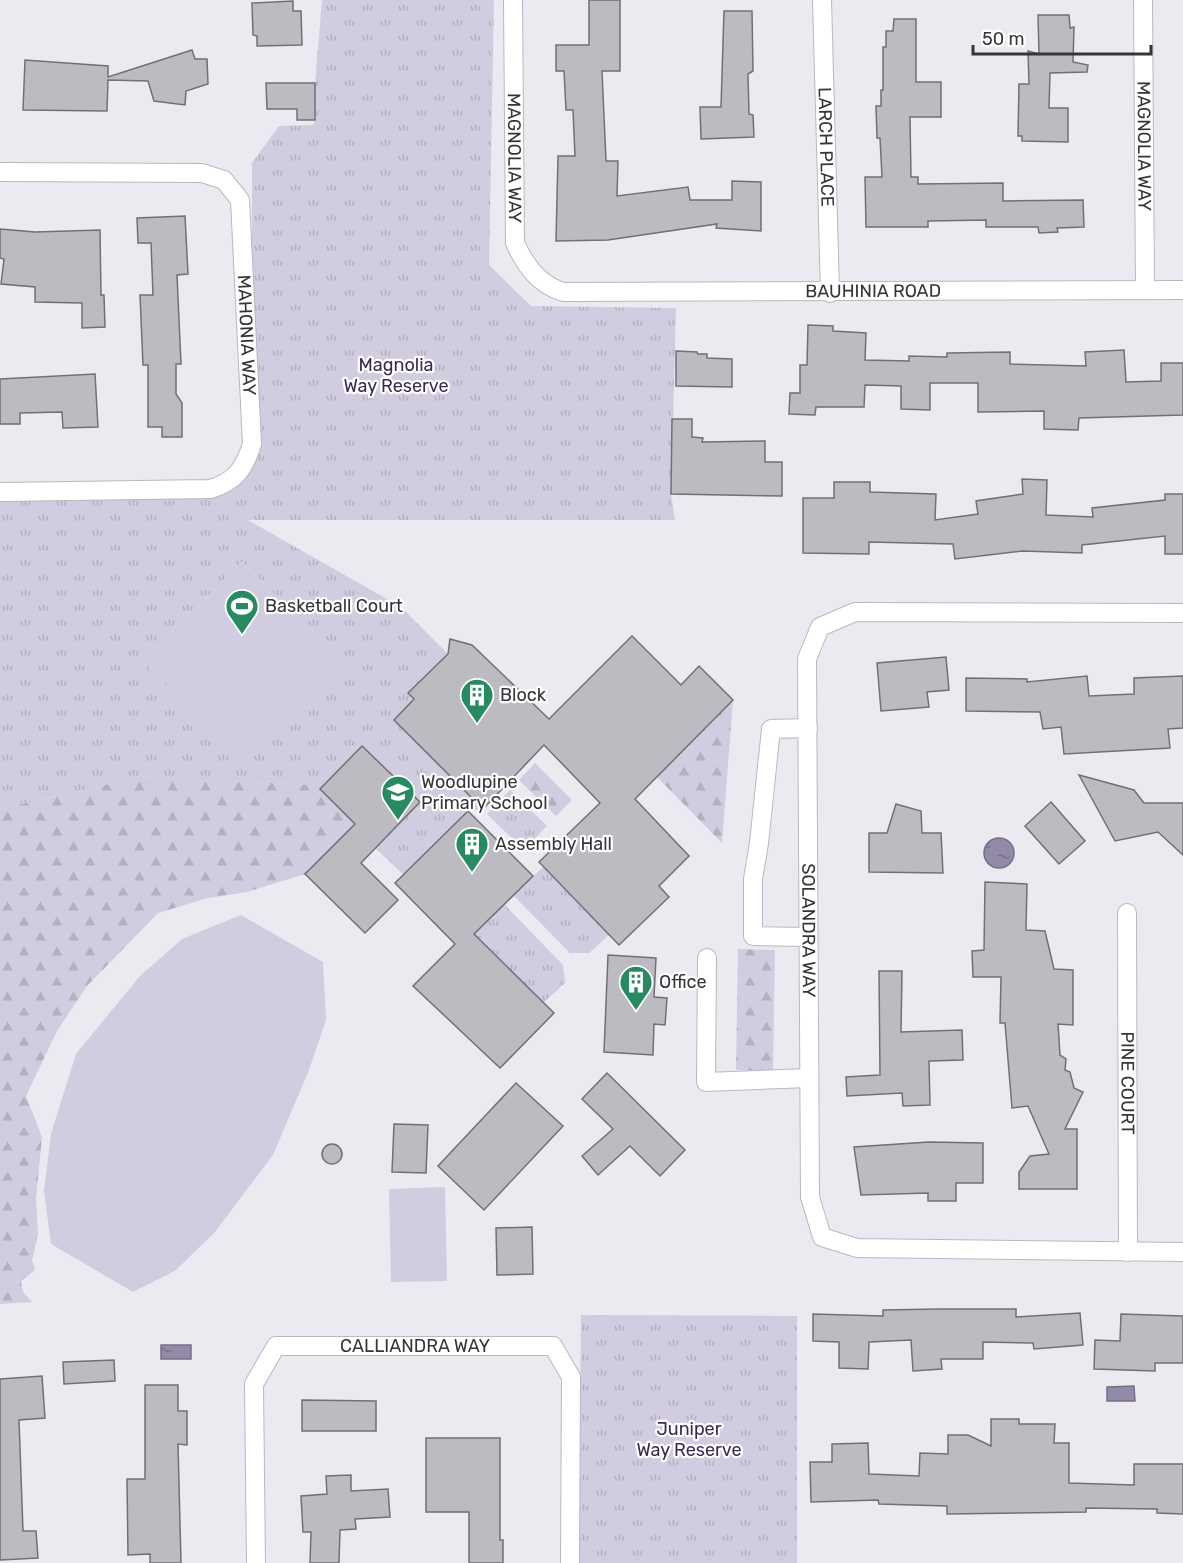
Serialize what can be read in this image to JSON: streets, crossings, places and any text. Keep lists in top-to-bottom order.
{
  "streets": {
    "street": [
      "MAGNOLIA WAY",
      "LARCH PLACE",
      "BAUHINIA ROAD",
      "MAHONIA WAY",
      "SOLANDRA WAY",
      "PINE COURT",
      "CALLIANDRA WAY"
    ]
  },
  "crossings": [
    ["MAGNOLIA WAY", "BAUHINIA ROAD"],
    ["LARCH PLACE", "BAUHINIA ROAD"],
    ["SOLANDRA WAY", "PINE COURT"]
  ],
  "parks": ["Magnolia Way Reserve", "Juniper Way Reserve"],
  "places": {
    "sports": ["Basketball Court"],
    "building": ["Block", "Assembly Hall", "Office"],
    "school or university": ["Woodlupine Primary School"]
  },
  "scale_bar": "50 m"
}
